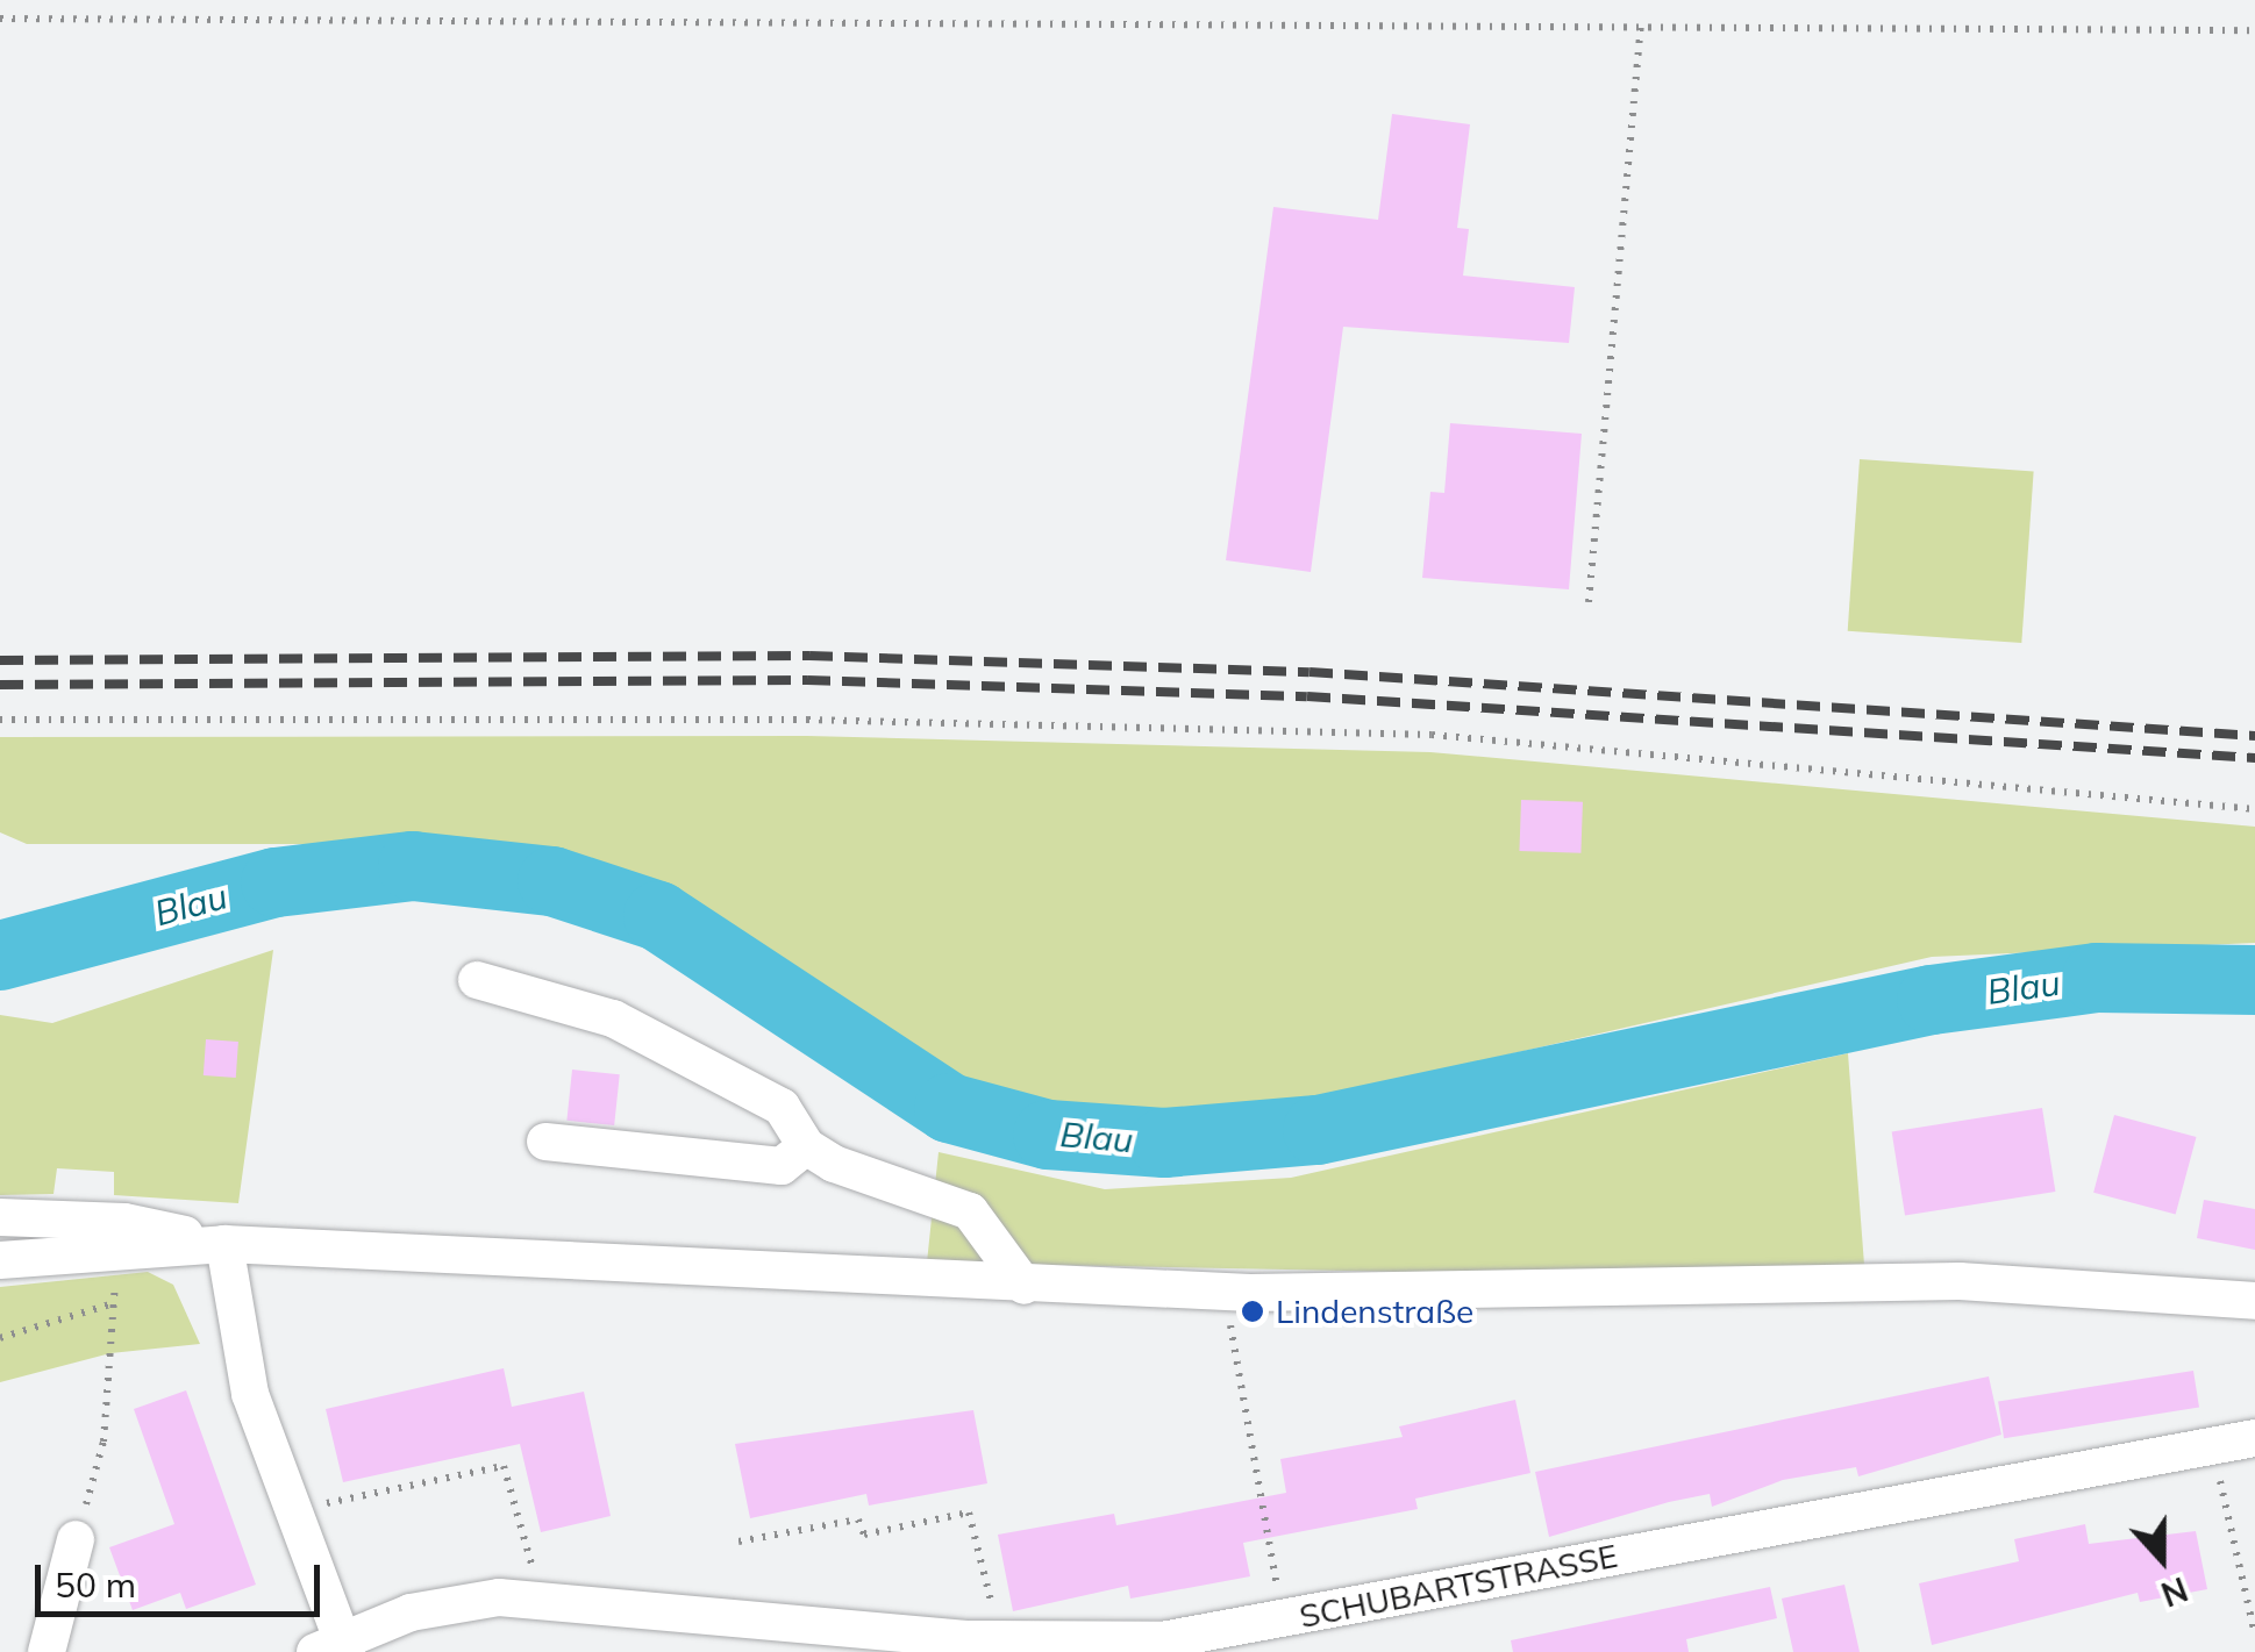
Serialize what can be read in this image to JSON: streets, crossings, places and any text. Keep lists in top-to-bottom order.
{
  "streets": {
    "street": ["SCHUBARTSTRASSE"]
  },
  "water": ["Blau"],
  "places": ["Lindenstraße"],
  "scale_bar": "50 m",
  "north": "bottom"
}
